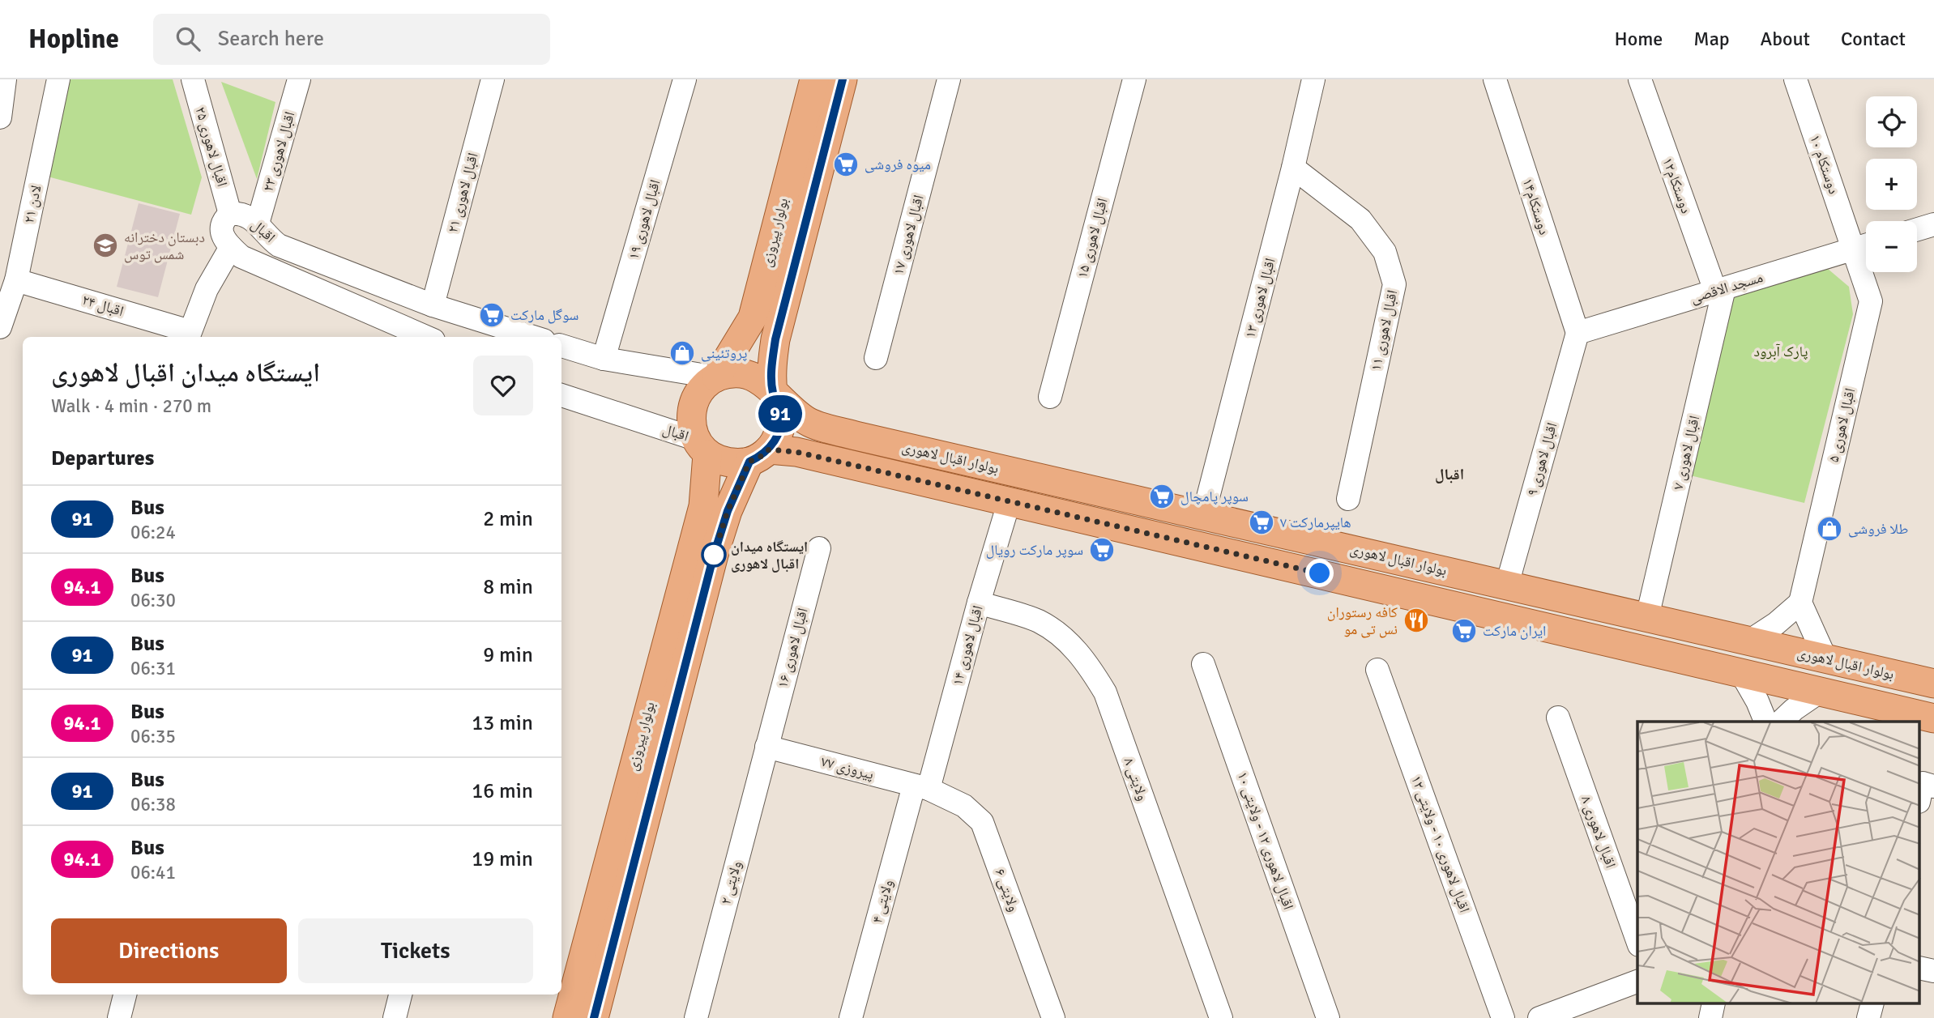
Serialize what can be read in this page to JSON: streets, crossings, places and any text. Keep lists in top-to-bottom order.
{
  "streets": {
    "main road": ["بولوار پیروزی", "بولوار اقبال لاهوری"],
    "street": [
      "اقبال لاهوری ۲۵",
      "اقبال لاهوری ۲۳",
      "دوستکام ۱۰",
      "دوستکام۱۲",
      "اقبال لاهوری ۲۱",
      "لادن ۲۱",
      "دوستکام۱۴",
      "اقبال لاهوری ۱۹",
      "اقبال",
      "اقبال لاهوری ۱۷",
      "اقبال لاهوری ۱۵",
      "مسجد الاقصی",
      "اقبال لاهوری ۱۳",
      "اقبال ۲۴",
      "اقبال لاهوری ۱۱",
      "اقبال لاهوری ۵",
      "اقبال لاهوری ۷",
      "اقبال لاهوری ۹",
      "اقبال لاهوری ۱۴",
      "اقبال لاهوری ۱۶",
      "پیروزی ۷۷",
      "ولایتی ۸",
      "اقبال لاهوری ۸",
      "اقبال لاهوری ۱۲ - ولایتی ۱۰",
      "اقبال لاهوری ۱۰ - ولایتی ۱۲",
      "ولایتی ۲",
      "ولایتی ۶",
      "ولایتی ۴"
    ]
  },
  "crossings": [
    ["اقبال لاهوری ۲۵", "اقبال"],
    ["اقبال لاهوری ۲۳", "اقبال"],
    ["دوستکام ۱۰", "مسجد الاقصی"],
    ["دوستکام ۱۰", "اقبال لاهوری ۵"],
    ["دوستکام۱۲", "مسجد الاقصی"],
    ["دوستکام۱۲", "اقبال لاهوری ۷"],
    ["اقبال لاهوری ۲۱", "اقبال"],
    ["لادن ۲۱", "اقبال ۲۴"],
    ["دوستکام۱۴", "مسجد الاقصی"],
    ["دوستکام۱۴", "اقبال لاهوری ۹"],
    ["اقبال", "بولوار پیروزی"],
    ["اقبال", "بولوار اقبال لاهوری"],
    ["بولوار پیروزی", "بولوار اقبال لاهوری"],
    ["مسجد الاقصی", "اقبال لاهوری ۵"],
    ["مسجد الاقصی", "اقبال لاهوری ۷"],
    ["مسجد الاقصی", "اقبال لاهوری ۹"],
    ["اقبال لاهوری ۱۳", "اقبال لاهوری ۱۱"],
    ["اقبال لاهوری ۱۳", "بولوار اقبال لاهوری"],
    ["اقبال لاهوری ۷", "بولوار اقبال لاهوری"],
    ["بولوار اقبال لاهوری", "اقبال لاهوری ۹"],
    ["بولوار اقبال لاهوری", "اقبال لاهوری ۱۴"],
    ["اقبال لاهوری ۱۴", "پیروزی ۷۷"],
    ["اقبال لاهوری ۱۴", "ولایتی ۸"],
    ["اقبال لاهوری ۱۴", "ولایتی ۶"],
    ["اقبال لاهوری ۱۴", "ولایتی ۴"],
    ["اقبال لاهوری ۱۶", "پیروزی ۷۷"],
    ["اقبال لاهوری ۱۶", "ولایتی ۲"],
    ["پیروزی ۷۷", "ولایتی ۲"],
    ["پیروزی ۷۷", "ولایتی ۶"],
    ["پیروزی ۷۷", "ولایتی ۴"],
    ["ولایتی ۶", "ولایتی ۴"]
  ],
  "districts": ["اقبال"],
  "parks": ["پارک آبرود"],
  "places": {
    "supermarket": [
      "میوه فروشی",
      "سوگل مارکت",
      "سوپر‌ پامچال",
      "هایپرمارکت ۷",
      "سوپر مارکت رویال",
      "ایران مارکت"
    ],
    "school or university": ["دبستان دخترانه شمس توس"],
    "shop": ["پروتئینی", "طلا فروشی"],
    "other": ["ایستگاه میدان اقبال لاهوری"],
    "restaurant": ["كافه رستوران نس تى مو"]
  },
  "lines": ["bus line 91"],
  "page": {
    "header": "Hopline",
    "search": "Search here",
    "nav": [
      "Home",
      "Map",
      "About",
      "Contact"
    ],
    "on_map": "91",
    "map_buttons": ["+", "−"],
    "heading": [
      ["ایستگاه میدان اقبال لاهوری", "Walk · 4 min · 270 m"],
      "Departures"
    ],
    "list": [
      {
        "mark": "91",
        "name": "Bus",
        "note": "06:24",
        "value": "2 min"
      },
      {
        "mark": "94.1",
        "name": "Bus",
        "note": "06:30",
        "value": "8 min"
      },
      {
        "mark": "91",
        "name": "Bus",
        "note": "06:31",
        "value": "9 min"
      },
      {
        "mark": "94.1",
        "name": "Bus",
        "note": "06:35",
        "value": "13 min"
      },
      {
        "mark": "91",
        "name": "Bus",
        "note": "06:38",
        "value": "16 min"
      },
      {
        "mark": "94.1",
        "name": "Bus",
        "note": "06:41",
        "value": "19 min"
      }
    ],
    "buttons": ["Directions", "Tickets"]
  }
}
